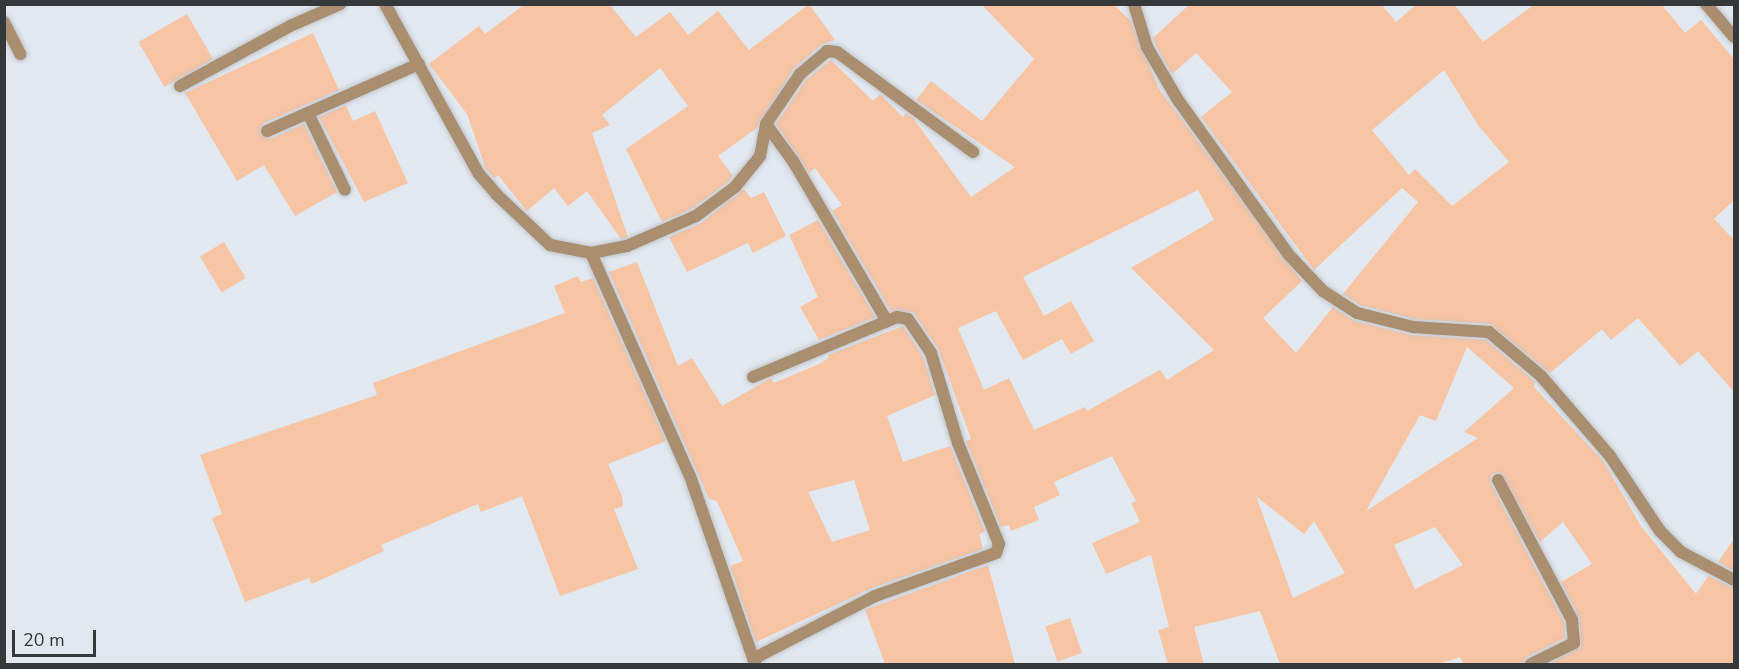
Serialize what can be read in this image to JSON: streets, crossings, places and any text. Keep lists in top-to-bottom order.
{
  "scale_bar": "20 m"
}
